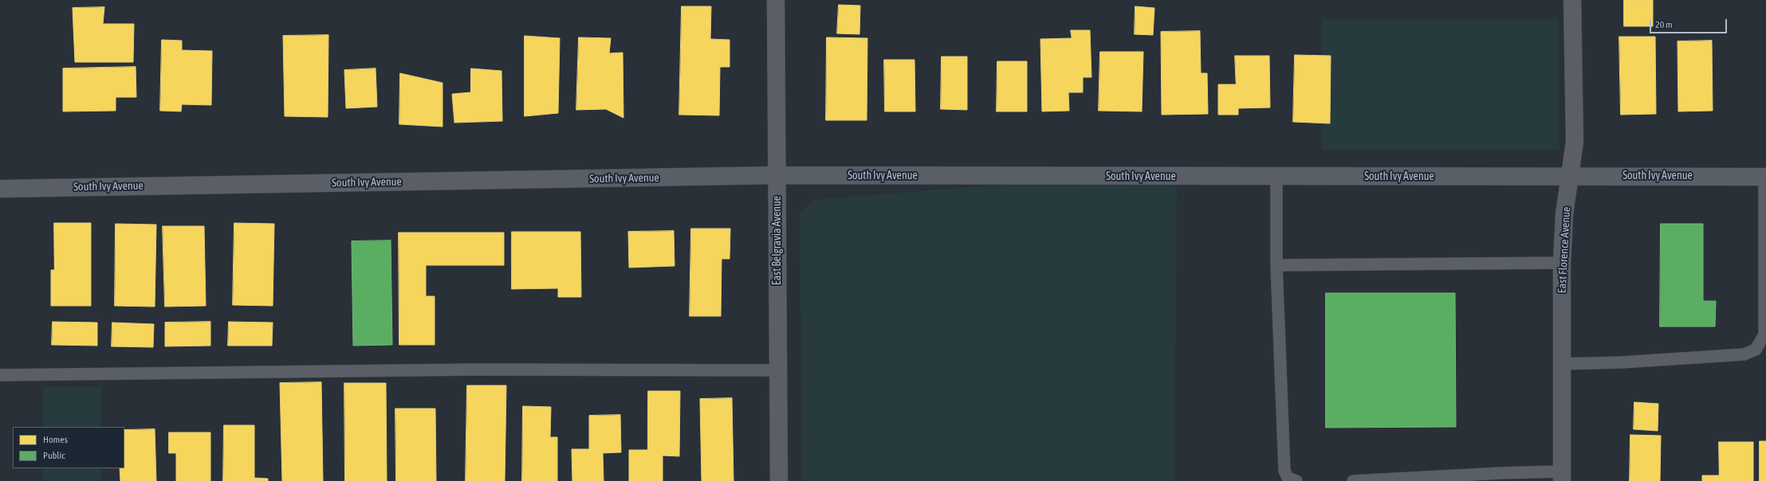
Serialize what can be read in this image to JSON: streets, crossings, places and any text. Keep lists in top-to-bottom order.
{
  "streets": {
    "street": ["South Ivy Avenue", "East Belgravia Avenue", "East Florence Avenue"]
  },
  "crossings": [
    ["South Ivy Avenue", "East Belgravia Avenue"],
    ["South Ivy Avenue", "East Florence Avenue"]
  ],
  "legend": ["Homes", "Public"],
  "scale_bar": "20 m"
}
